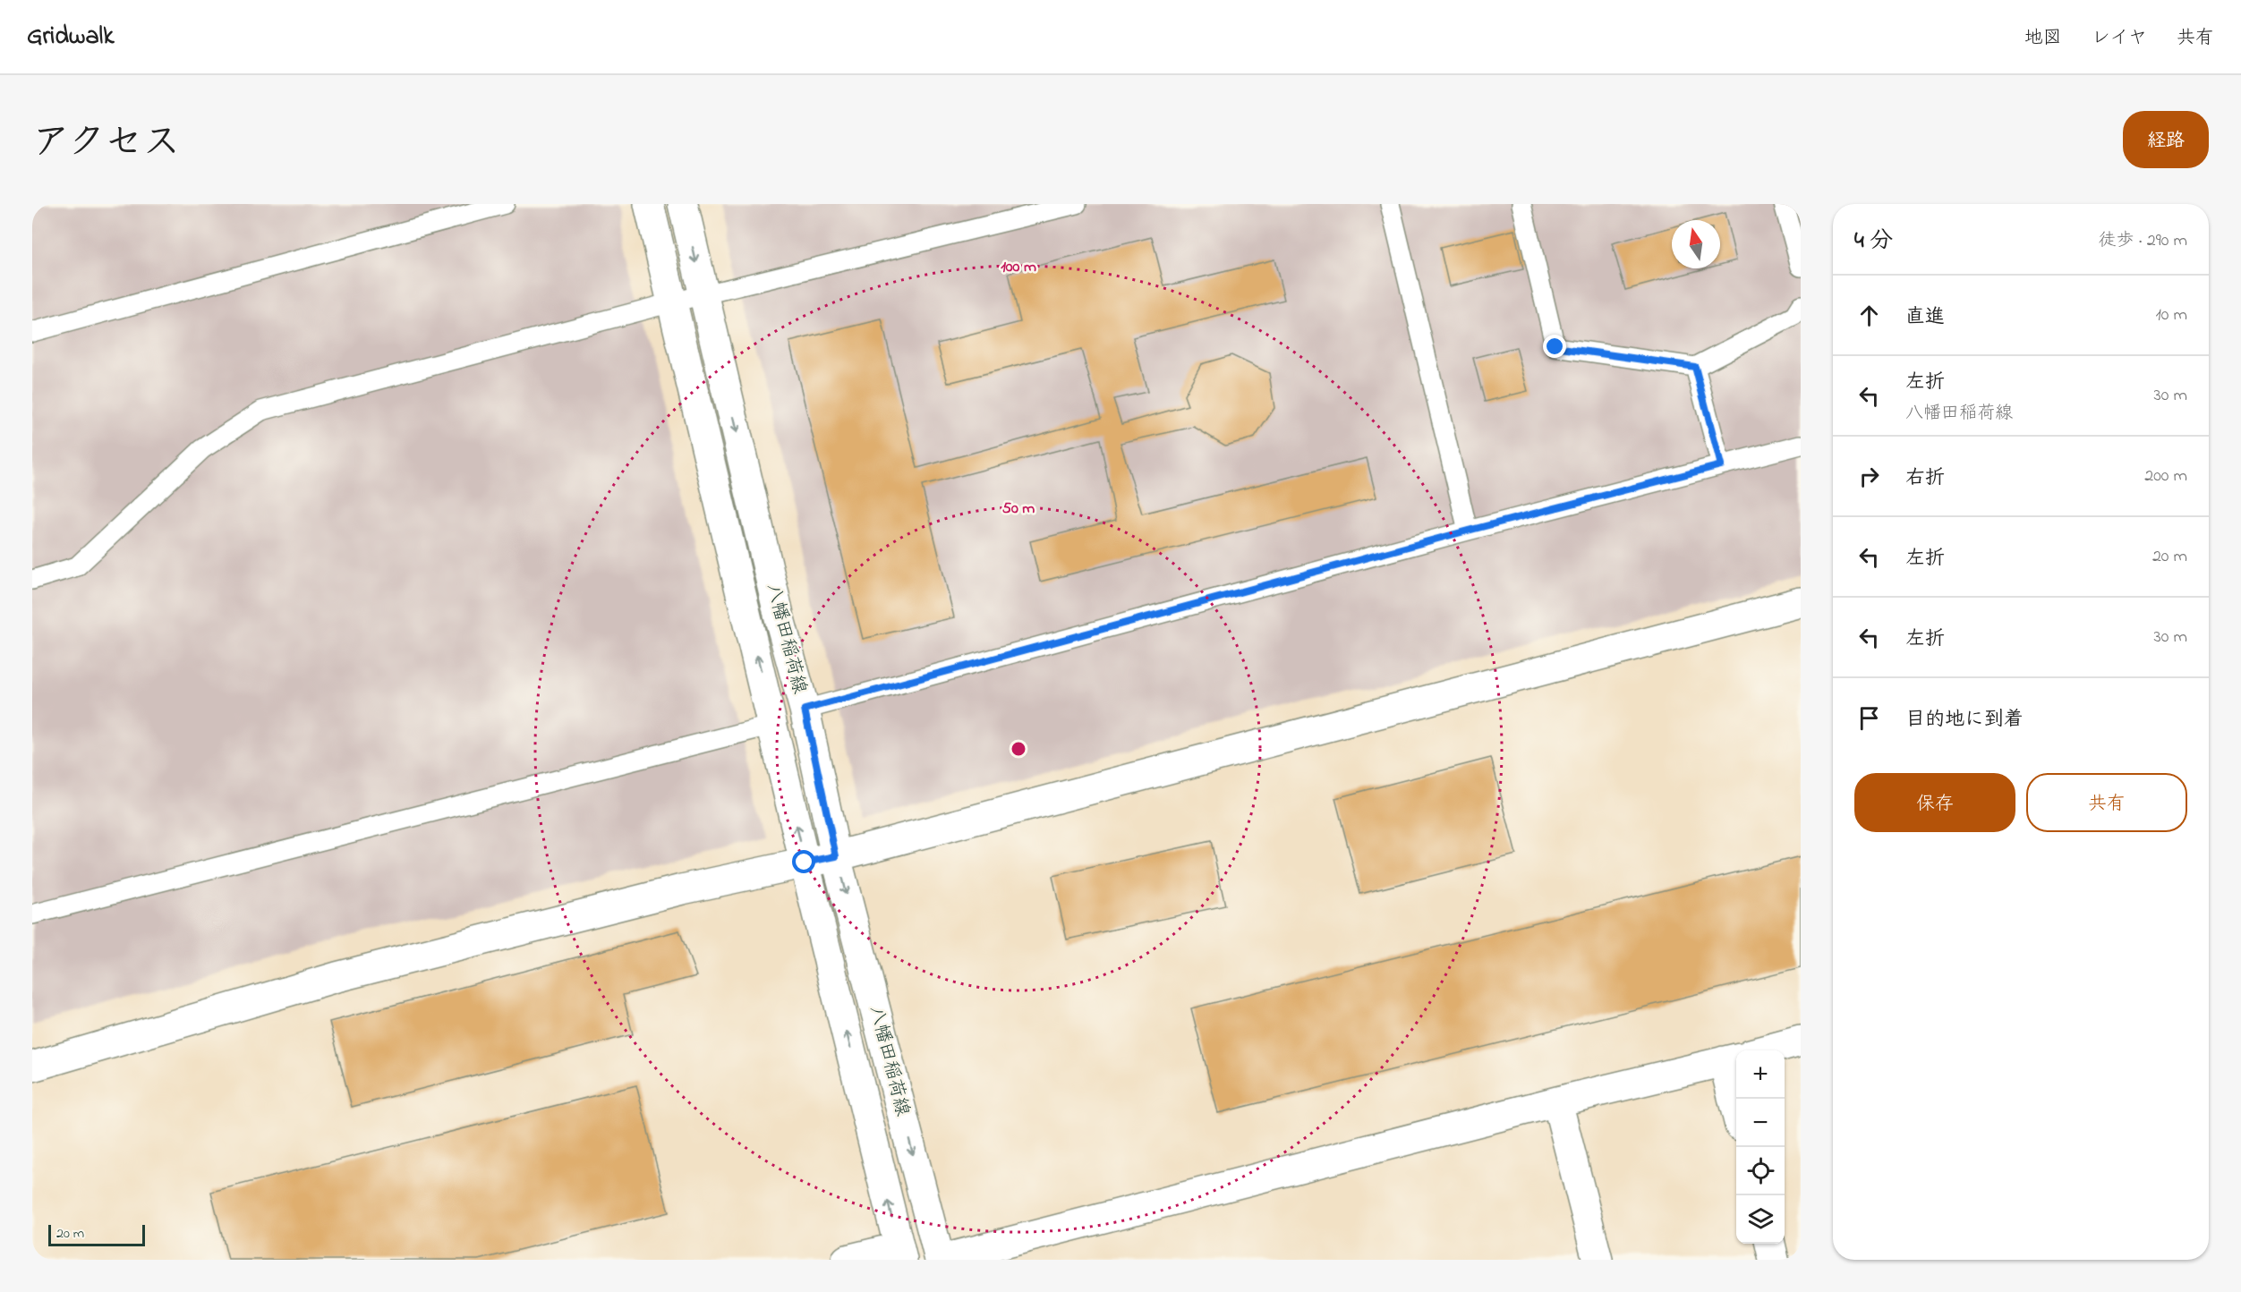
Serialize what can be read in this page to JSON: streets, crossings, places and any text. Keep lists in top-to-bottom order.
{
  "streets": {
    "street": ["八幡田稲荷線"]
  },
  "scale_bar": "20 m",
  "north": "top",
  "page": {
    "header": "Gridwalk",
    "nav": ["地図", "レイヤ", "共有"],
    "title": "アクセス",
    "buttons": [
      "経路",
      ["保存", "共有"]
    ],
    "heading": ["4 分", "徒歩 · 290 m"],
    "list": [
      ["直進", "10 m"],
      ["左折", "八幡田稲荷線", "30 m"],
      ["右折", "200 m"],
      ["左折", "20 m"],
      ["左折", "30 m"],
      "目的地に到着"
    ],
    "map_buttons": ["+", "−"],
    "scale": "20 m"
  },
  "rings": ["100 m", "50 m"]
}
